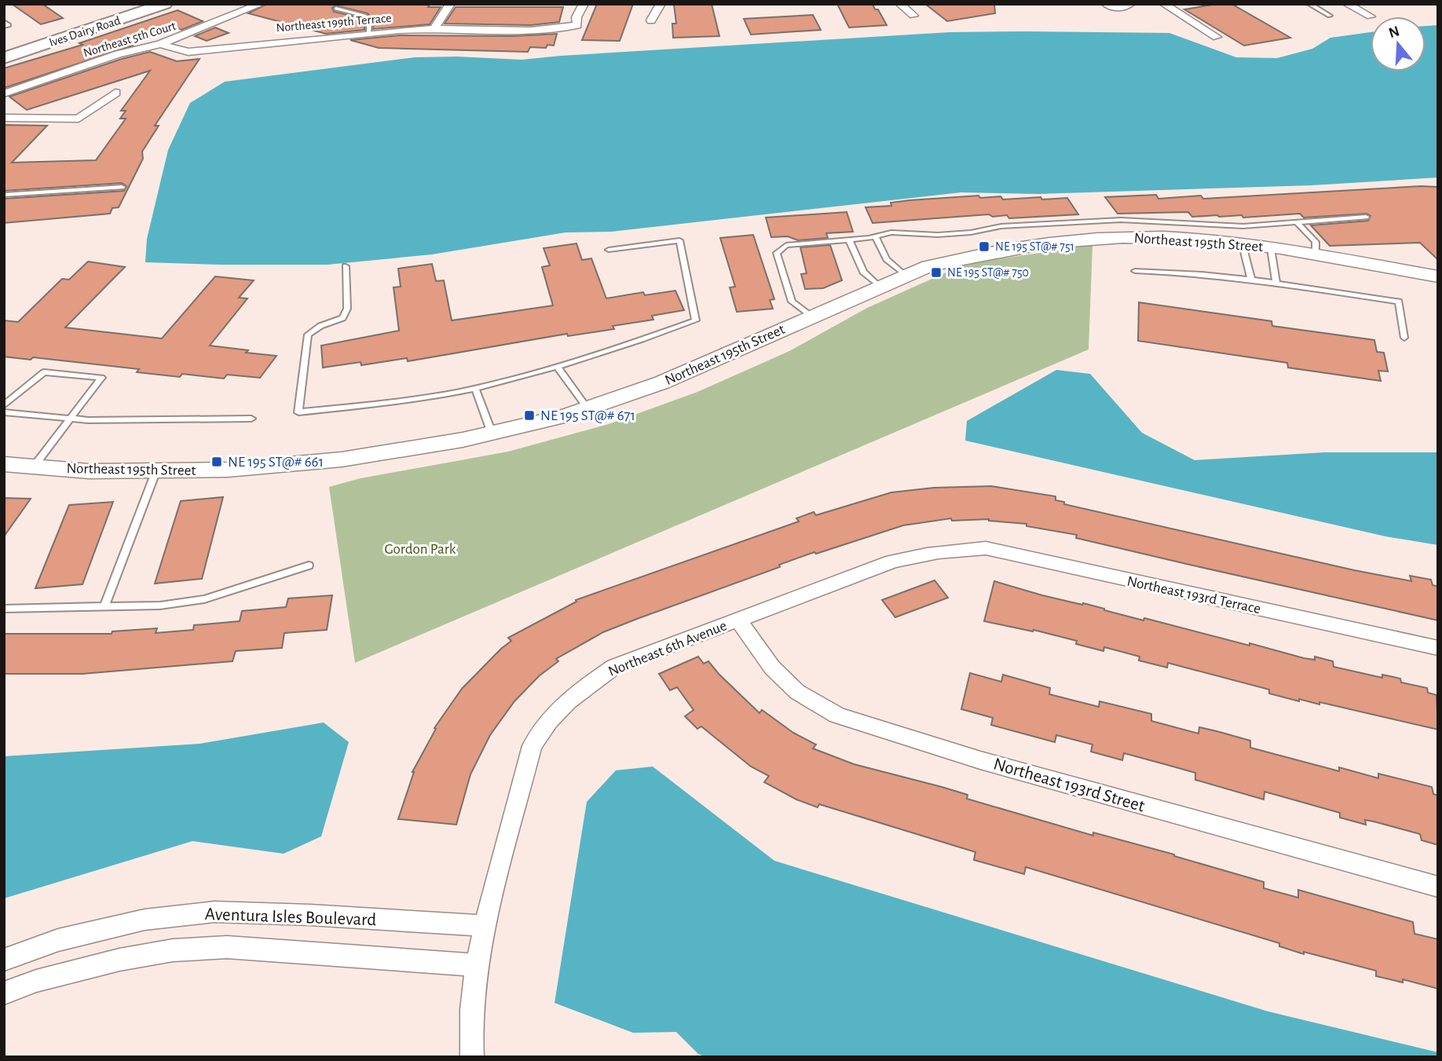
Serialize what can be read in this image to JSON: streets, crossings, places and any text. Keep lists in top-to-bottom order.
{
  "streets": {
    "main road": ["Ives Dairy Road"],
    "street": [
      "Northeast 199th Terrace",
      "Northeast 5th Court",
      "Northeast 195th Street",
      "Northeast 193rd Terrace",
      "Northeast 6th Avenue",
      "Northeast 193rd Street",
      "Aventura Isles Boulevard"
    ]
  },
  "crossings": [
    ["Northeast 199th Terrace", "Northeast 5th Court"],
    ["Northeast 193rd Terrace", "Northeast 6th Avenue"],
    ["Northeast 6th Avenue", "Northeast 193rd Street"],
    ["Northeast 6th Avenue", "Aventura Isles Boulevard"]
  ],
  "parks": ["Gordon Park"],
  "places": {
    "transit": [
      "NE 195 ST@# 751",
      "NE 195 ST@# 750",
      "NE 195 ST@# 671",
      "NE 195 ST@# 661"
    ]
  },
  "north": "top"
}
